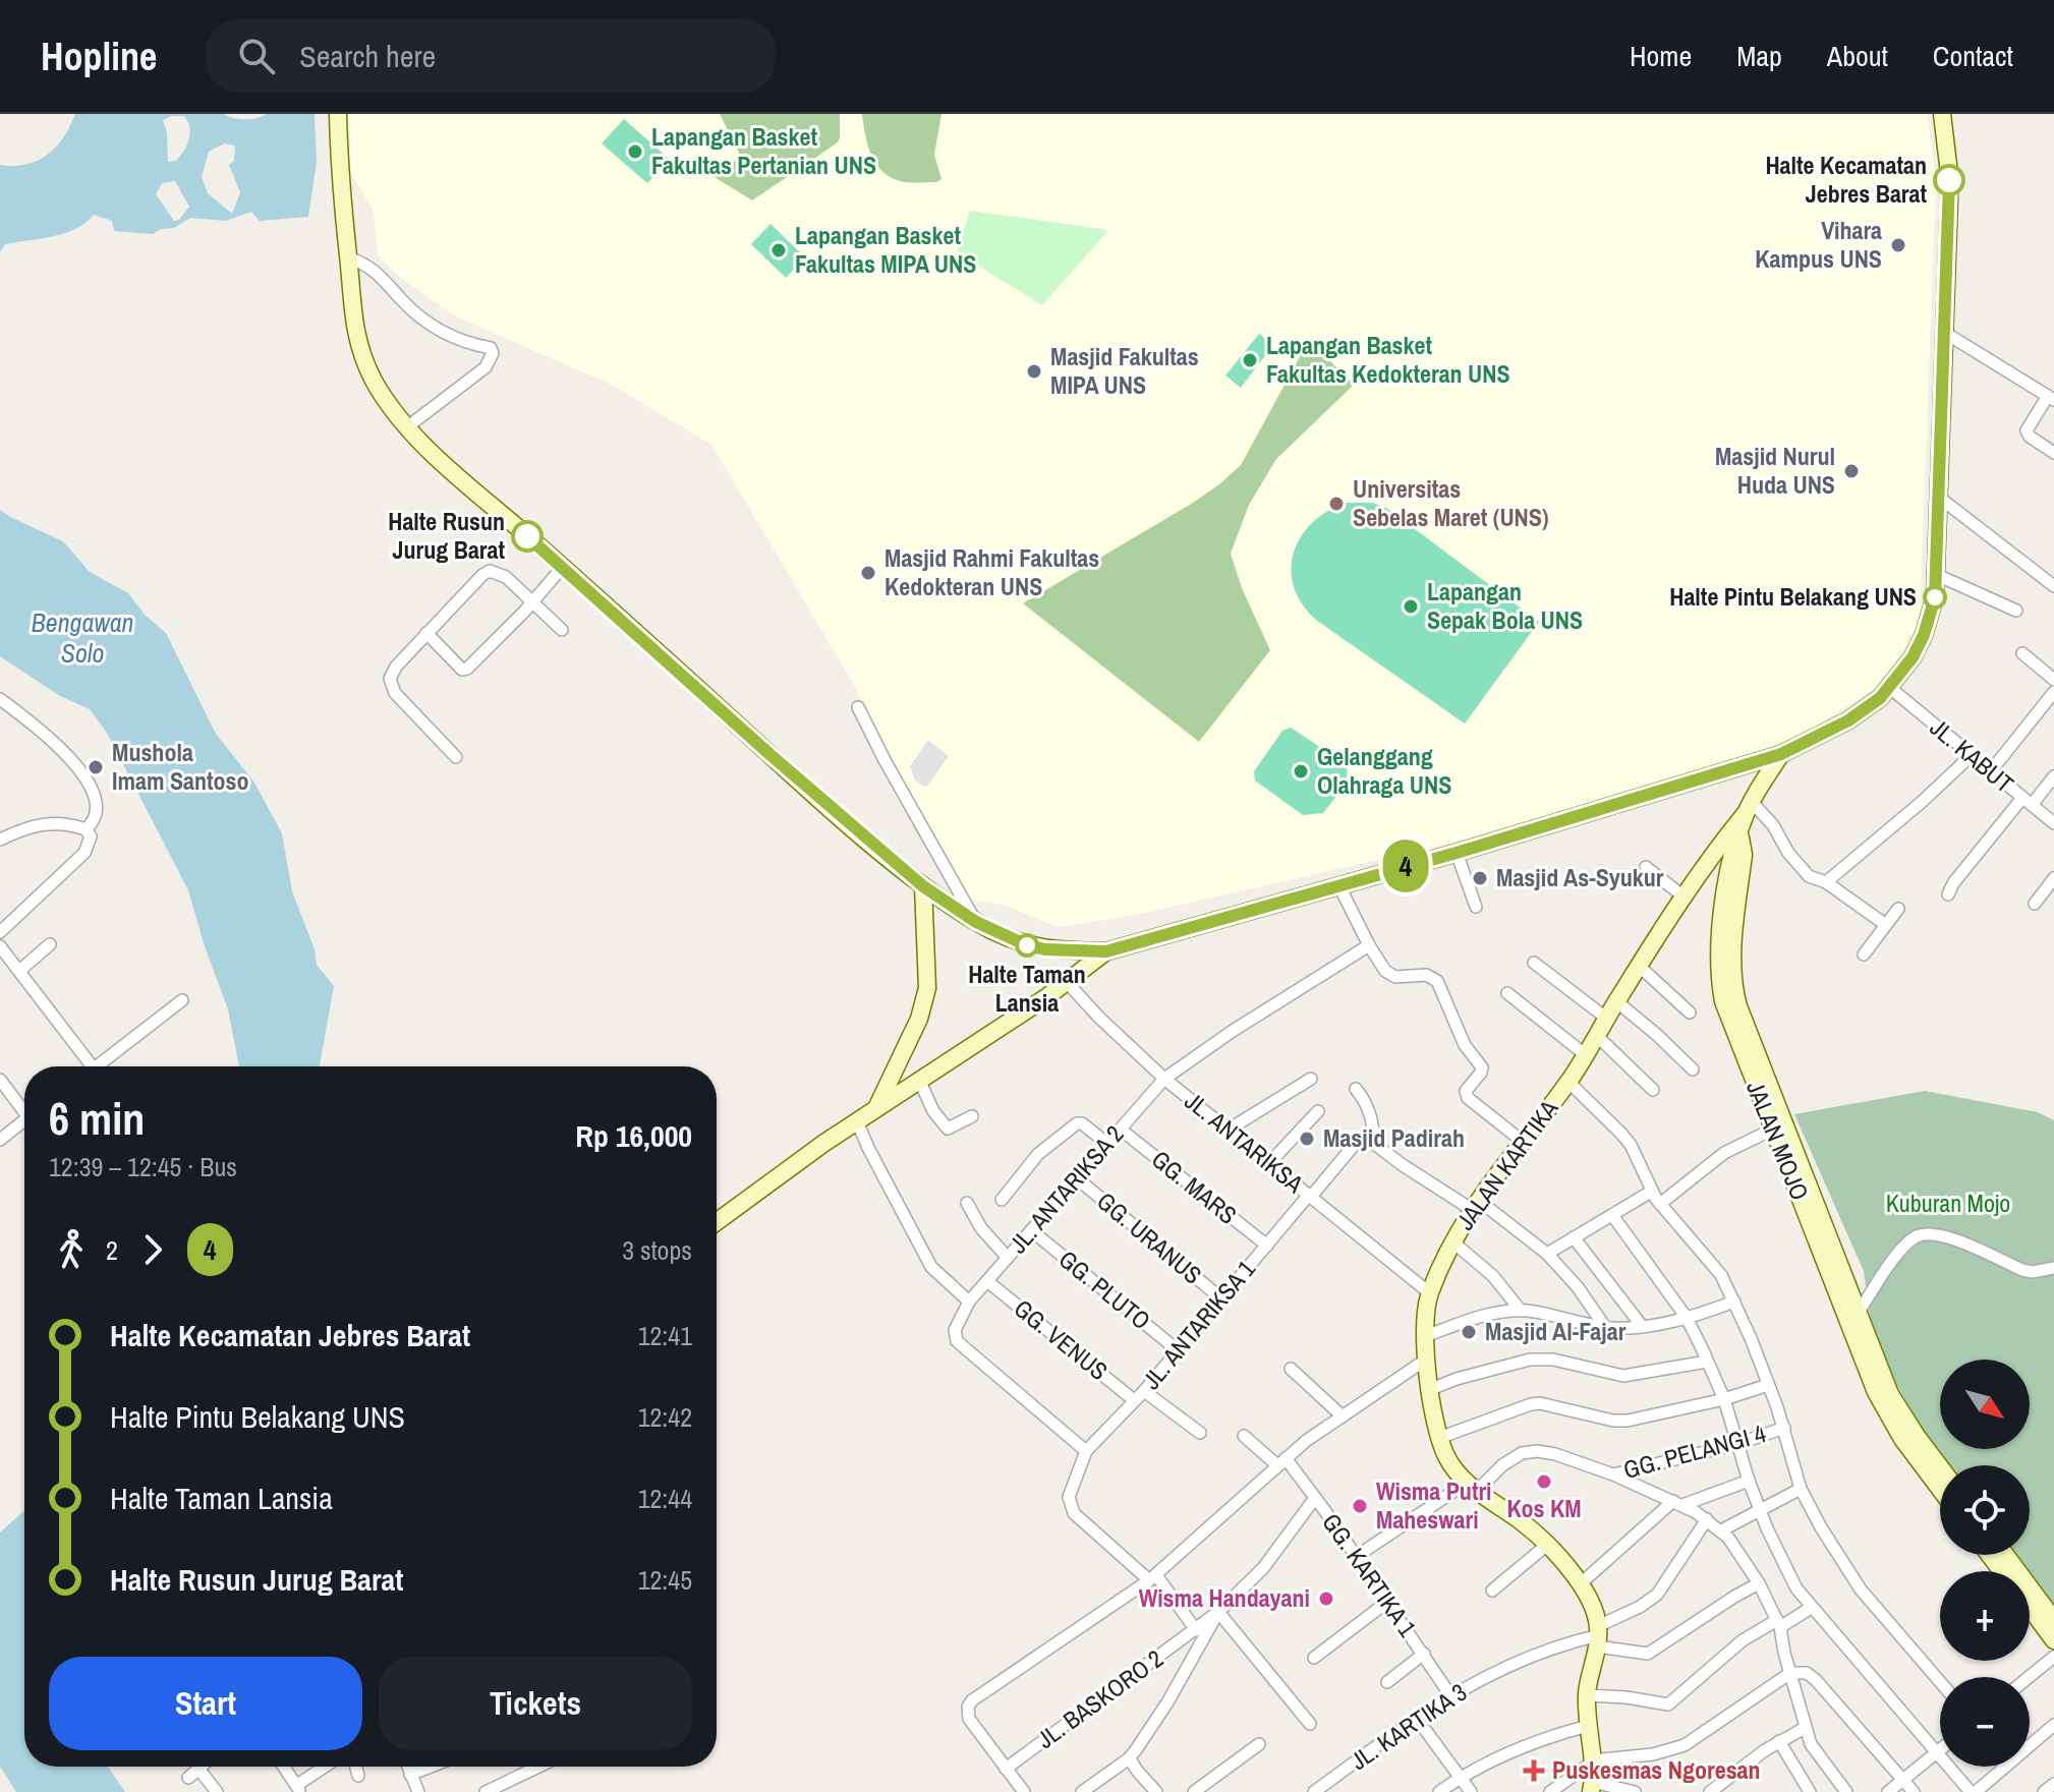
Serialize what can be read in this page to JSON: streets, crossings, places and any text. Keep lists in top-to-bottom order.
{
  "streets": {
    "street": [
      "JL. KABUT",
      "JALAN MOJO",
      "JL. ANTARIKSA",
      "JALAN KARTIKA",
      "GG. MARS",
      "JL. ANTARIKSA 2",
      "GG. URANUS",
      "GG. PLUTO",
      "JL. ANTARIKSA 1",
      "GG. VENUS",
      "GG. PELANGI 4",
      "GG. KARTIKA 1",
      "JL. BASKORO 2",
      "JL. KARTIKA 3"
    ]
  },
  "crossings": [
    ["JALAN MOJO", "JALAN KARTIKA"],
    ["JL. ANTARIKSA", "JALAN KARTIKA"],
    ["JL. ANTARIKSA", "JL. ANTARIKSA 2"],
    ["JL. ANTARIKSA", "JL. ANTARIKSA 1"],
    ["JALAN KARTIKA", "GG. PELANGI 4"],
    ["JALAN KARTIKA", "JL. KARTIKA 3"],
    ["GG. MARS", "JL. ANTARIKSA 2"],
    ["GG. MARS", "JL. ANTARIKSA 1"],
    ["JL. ANTARIKSA 2", "GG. URANUS"],
    ["JL. ANTARIKSA 2", "GG. PLUTO"],
    ["JL. ANTARIKSA 2", "GG. VENUS"],
    ["GG. URANUS", "JL. ANTARIKSA 1"],
    ["GG. PLUTO", "JL. ANTARIKSA 1"],
    ["JL. ANTARIKSA 1", "GG. VENUS"],
    ["GG. PELANGI 4", "GG. KARTIKA 1"],
    ["GG. KARTIKA 1", "JL. KARTIKA 3"]
  ],
  "water": ["Bengawan Solo"],
  "parks": ["Kuburan Mojo"],
  "places": {
    "other": [
      "Lapangan Basket Fakultas Pertanian UNS",
      "Halte Kecamatan Jebres Barat",
      "Vihara Kampus UNS",
      "Lapangan Basket Fakultas MIPA UNS",
      "Lapangan Basket Fakultas Kedokteran UNS",
      "Masjid Fakultas MIPA UNS",
      "Masjid Nurul Huda UNS",
      "Universitas Sebelas Maret (UNS)",
      "Halte Rusun Jurug Barat",
      "Masjid Rahmi Fakultas Kedokteran UNS",
      "Halte Pintu Belakang UNS",
      "Lapangan Sepak Bola UNS",
      "Mushola Imam Santoso",
      "Gelanggang Olahraga UNS",
      "Masjid As-Syukur",
      "Halte Taman Lansia",
      "Masjid Padirah",
      "Masjid Al-Fajar",
      "Kos KM",
      "Wisma Putri Maheswari",
      "Wisma Handayani"
    ],
    "health": ["Puskesmas Ngoresan"]
  },
  "lines": ["bus line 4"],
  "north": "bottom right",
  "page": {
    "header": "Hopline",
    "search": "Search here",
    "nav": [
      "Home",
      "Map",
      "About",
      "Contact"
    ],
    "on_map": "4",
    "heading": ["6 min", "12:39 – 12:45 · Bus", "Rp 16,000"],
    "legs": ["2", "4", "3 stops"],
    "list": [
      {
        "name": "Halte Kecamatan Jebres Barat",
        "value": "12:41"
      },
      {
        "name": "Halte Pintu Belakang UNS",
        "value": "12:42"
      },
      {
        "name": "Halte Taman Lansia",
        "value": "12:44"
      },
      {
        "name": "Halte Rusun Jurug Barat",
        "value": "12:45"
      }
    ],
    "map_buttons": ["+", "−"],
    "buttons": ["Start", "Tickets"]
  }
}
